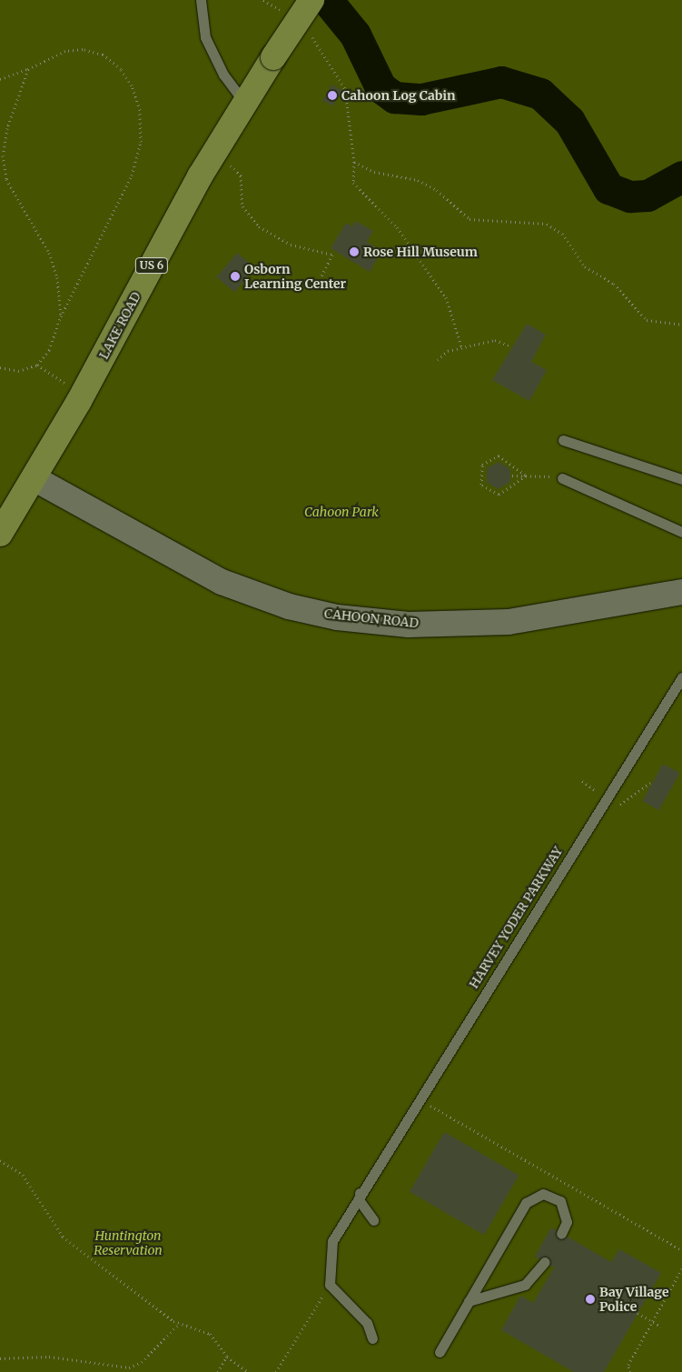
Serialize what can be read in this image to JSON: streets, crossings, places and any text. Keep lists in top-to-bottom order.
{
  "streets": {
    "main road": ["US 6", "LAKE ROAD"],
    "street": ["CAHOON ROAD"],
    "lane": ["HARVEY YODER PARKWAY"]
  },
  "crossings": [
    ["LAKE ROAD", "CAHOON ROAD"]
  ],
  "parks": ["Cahoon Park", "Huntington Reservation"],
  "places": [
    "Cahoon Log Cabin",
    "Rose Hill Museum",
    "Osborn Learning Center",
    "Bay Village Police"
  ]
}
